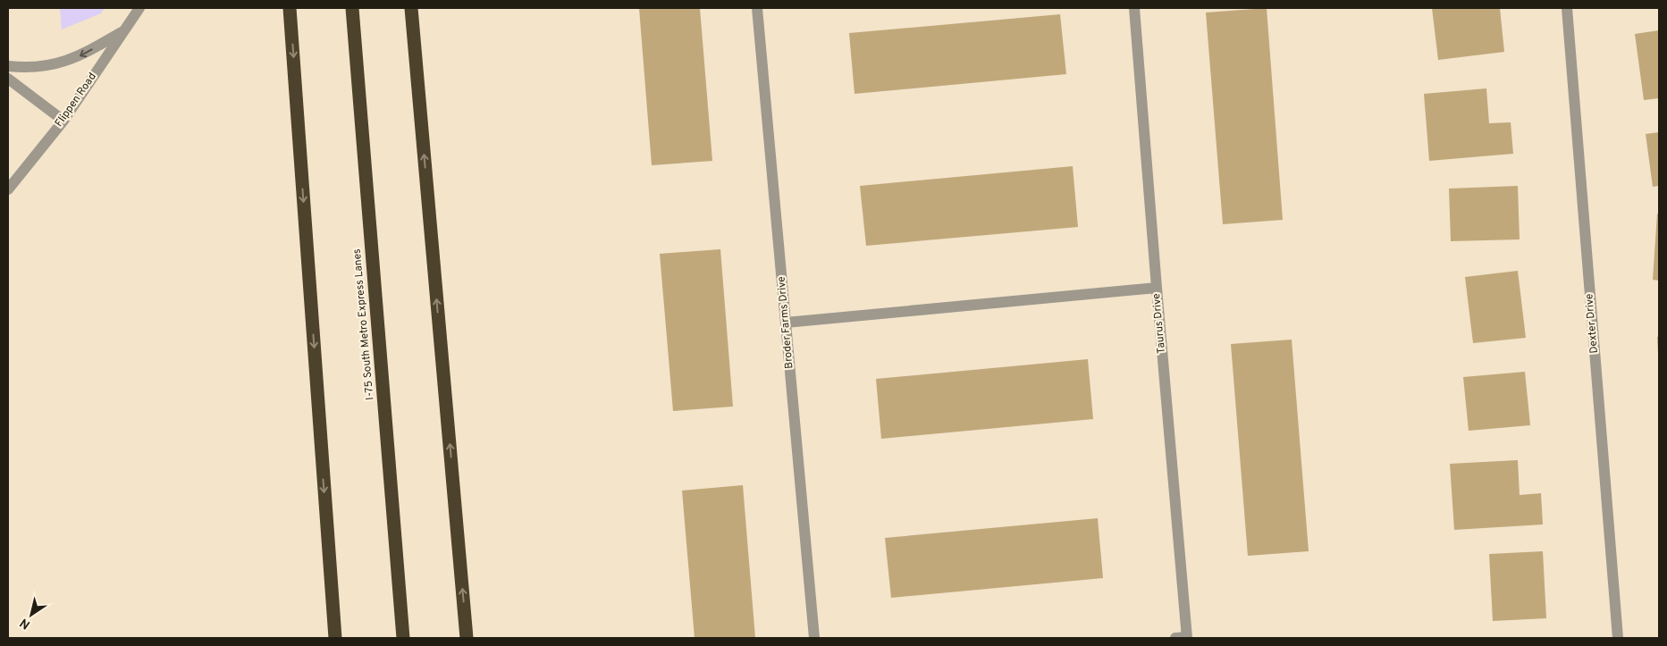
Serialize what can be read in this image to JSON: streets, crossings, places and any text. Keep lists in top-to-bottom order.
{
  "streets": {
    "highway": ["I-75 South Metro Express Lanes"],
    "street": [
      "Flippen Road",
      "Broder Farms Drive",
      "Taurus Drive",
      "Dexter Drive"
    ]
  },
  "north": "bottom left"
}
